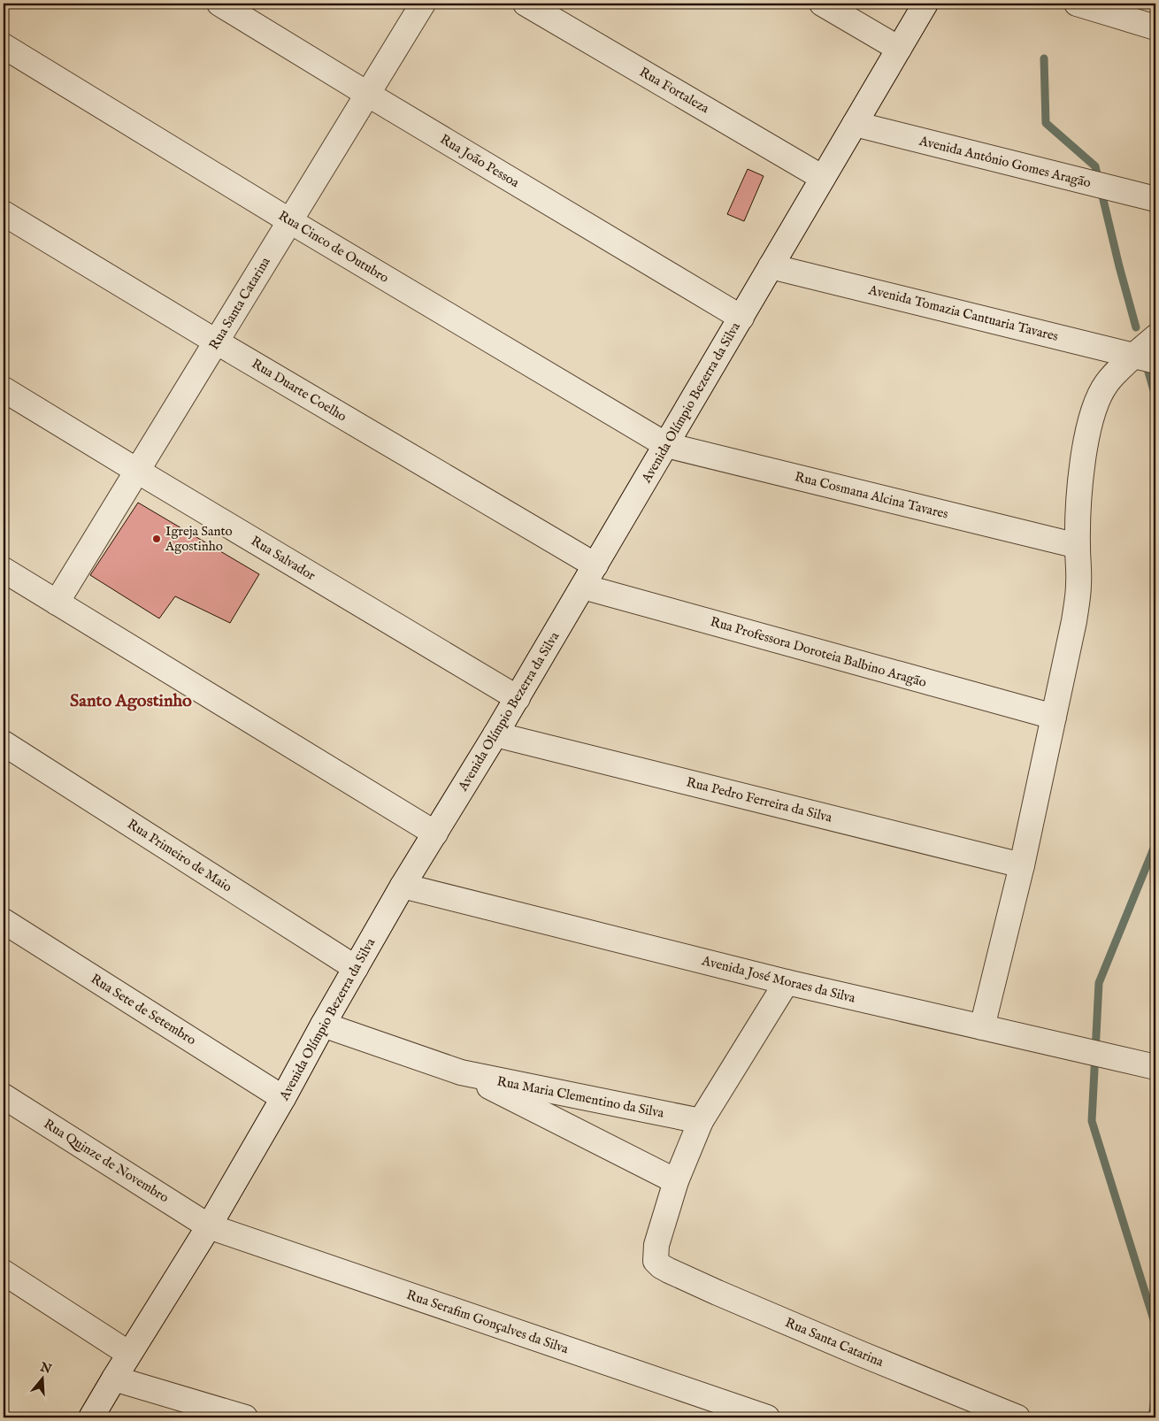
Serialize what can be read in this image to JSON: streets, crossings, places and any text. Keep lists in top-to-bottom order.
{
  "streets": {
    "street": [
      "Rua Fortaleza",
      "Rua João Pessoa",
      "Avenida Antônio Gomes Aragão",
      "Rua Cinco de Outubro",
      "Rua Santa Catarina",
      "Avenida Tomazia Cantuaria Tavares",
      "Rua Duarte Coelho",
      "Avenida Olímpio Bezerra da Silva",
      "Rua Cosmana Alcina Tavares",
      "Rua Salvador",
      "Rua Professora Doroteia Balbino Aragão",
      "Rua Pedro Ferreira da Silva",
      "Rua Primeiro de Maio",
      "Avenida José Moraes da Silva",
      "Rua Sete de Setembro",
      "Rua Maria Clementino da Silva",
      "Rua Quinze de Novembro",
      "Rua Serafim Gonçalves da Silva"
    ]
  },
  "crossings": [
    ["Rua Fortaleza", "Avenida Olímpio Bezerra da Silva"],
    ["Rua João Pessoa", "Rua Santa Catarina"],
    ["Rua João Pessoa", "Avenida Olímpio Bezerra da Silva"],
    ["Avenida Antônio Gomes Aragão", "Avenida Olímpio Bezerra da Silva"],
    ["Rua Cinco de Outubro", "Rua Santa Catarina"],
    ["Rua Cinco de Outubro", "Avenida Olímpio Bezerra da Silva"],
    ["Rua Cinco de Outubro", "Rua Cosmana Alcina Tavares"],
    ["Rua Santa Catarina", "Rua Duarte Coelho"],
    ["Rua Santa Catarina", "Rua Salvador"],
    ["Rua Santa Catarina", "Rua Maria Clementino da Silva"],
    ["Avenida Tomazia Cantuaria Tavares", "Avenida Olímpio Bezerra da Silva"],
    ["Rua Duarte Coelho", "Avenida Olímpio Bezerra da Silva"],
    ["Avenida Olímpio Bezerra da Silva", "Rua Cosmana Alcina Tavares"],
    ["Avenida Olímpio Bezerra da Silva", "Rua Salvador"],
    ["Avenida Olímpio Bezerra da Silva", "Rua Professora Doroteia Balbino Aragão"],
    ["Avenida Olímpio Bezerra da Silva", "Rua Pedro Ferreira da Silva"],
    ["Avenida Olímpio Bezerra da Silva", "Rua Primeiro de Maio"],
    ["Avenida Olímpio Bezerra da Silva", "Avenida José Moraes da Silva"],
    ["Avenida Olímpio Bezerra da Silva", "Rua Sete de Setembro"],
    ["Avenida Olímpio Bezerra da Silva", "Rua Maria Clementino da Silva"],
    ["Avenida Olímpio Bezerra da Silva", "Rua Quinze de Novembro"],
    ["Avenida Olímpio Bezerra da Silva", "Rua Serafim Gonçalves da Silva"],
    ["Rua Quinze de Novembro", "Rua Serafim Gonçalves da Silva"]
  ],
  "districts": ["Santo Agostinho"],
  "places": ["Igreja Santo Agostinho"],
  "north": "top"
}
